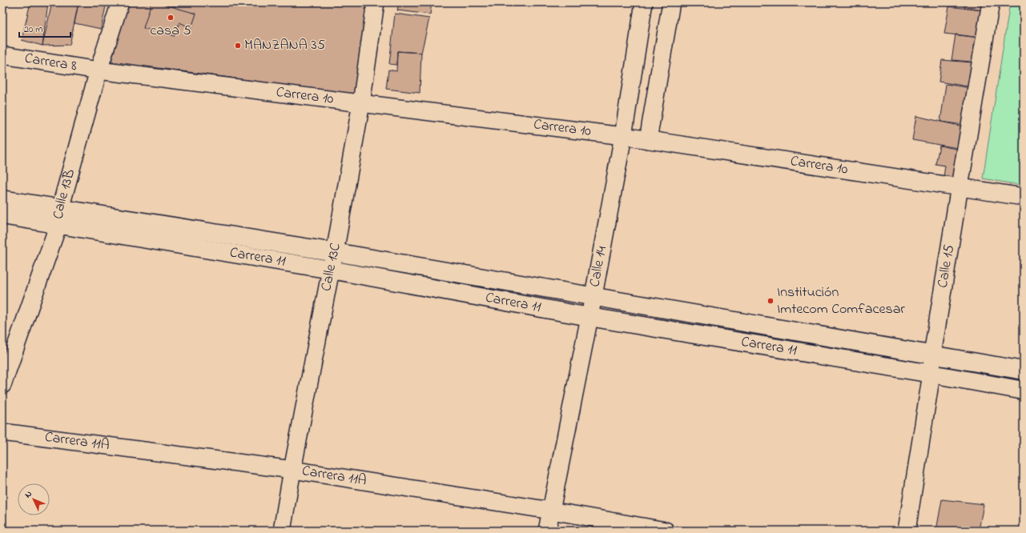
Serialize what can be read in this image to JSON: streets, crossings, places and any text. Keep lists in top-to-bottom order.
{
  "streets": {
    "main road": ["Carrera 11"],
    "street": [
      "Carrera 8",
      "Carrera 10",
      "Calle 13B",
      "Calle 15",
      "Calle 13C",
      "Calle 14",
      "Carrera 11A"
    ]
  },
  "crossings": [
    ["Carrera 8", "Carrera 10"],
    ["Carrera 8", "Calle 13B"],
    ["Carrera 10", "Calle 13B"],
    ["Carrera 10", "Calle 15"],
    ["Carrera 10", "Calle 13C"],
    ["Carrera 10", "Calle 14"],
    ["Calle 13B", "Carrera 11"],
    ["Carrera 11", "Calle 15"],
    ["Carrera 11", "Calle 13C"],
    ["Carrera 11", "Calle 14"],
    ["Calle 13C", "Carrera 11A"],
    ["Calle 14", "Carrera 11A"]
  ],
  "places": ["casa 5", "MANZANA 35", "Institución Imtecom Comfacesar"],
  "scale_bar": "20 m",
  "north": "top left"
}
